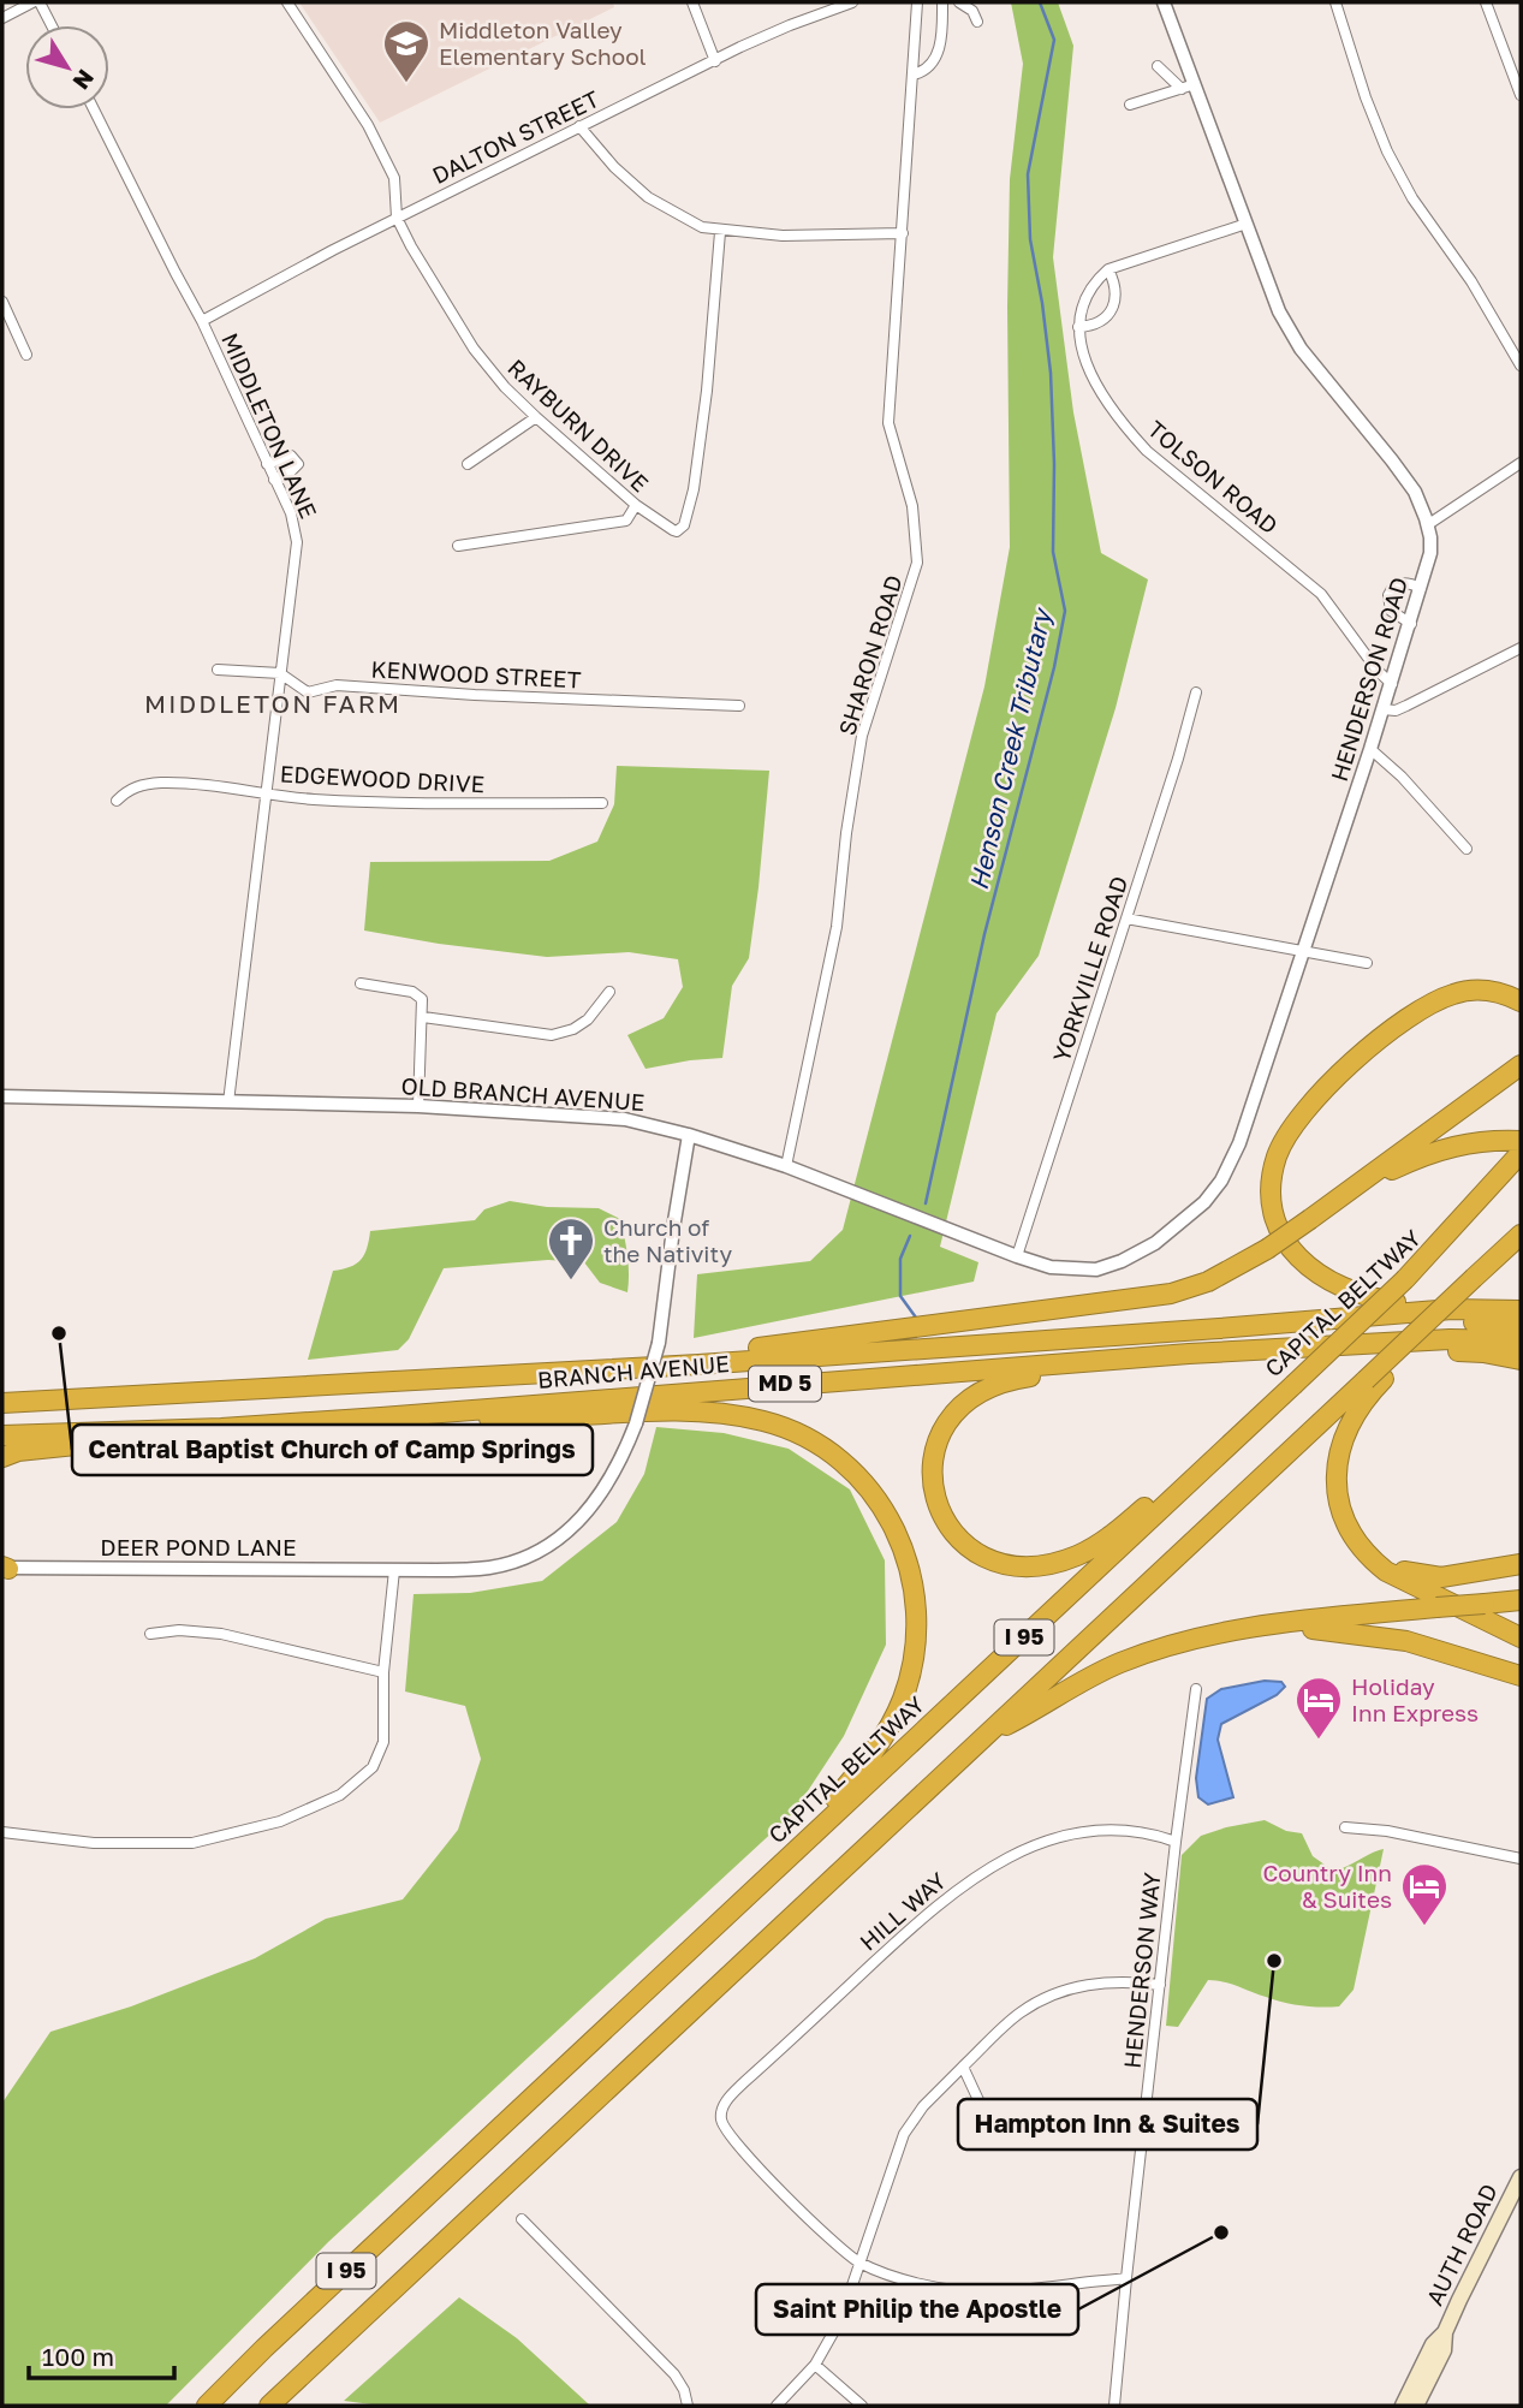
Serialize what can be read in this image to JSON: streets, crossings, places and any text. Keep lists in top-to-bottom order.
{
  "streets": {
    "highway": [
      "CAPITAL BELTWAY",
      "BRANCH AVENUE",
      "MD 5",
      "I 95"
    ],
    "main road": ["AUTH ROAD"],
    "street": [
      "DALTON STREET",
      "MIDDLETON LANE",
      "RAYBURN DRIVE",
      "TOLSON ROAD",
      "SHARON ROAD",
      "KENWOOD STREET",
      "HENDERSON ROAD",
      "EDGEWOOD DRIVE",
      "YORKVILLE ROAD",
      "OLD BRANCH AVENUE",
      "DEER POND LANE",
      "HILL WAY",
      "HENDERSON WAY"
    ]
  },
  "crossings": [
    ["DALTON STREET", "MIDDLETON LANE"],
    ["DALTON STREET", "RAYBURN DRIVE"],
    ["MIDDLETON LANE", "KENWOOD STREET"],
    ["MIDDLETON LANE", "EDGEWOOD DRIVE"],
    ["MIDDLETON LANE", "OLD BRANCH AVENUE"],
    ["TOLSON ROAD", "HENDERSON ROAD"],
    ["SHARON ROAD", "OLD BRANCH AVENUE"],
    ["HENDERSON ROAD", "YORKVILLE ROAD"],
    ["HENDERSON ROAD", "OLD BRANCH AVENUE"],
    ["YORKVILLE ROAD", "OLD BRANCH AVENUE"],
    ["OLD BRANCH AVENUE", "DEER POND LANE"],
    ["HILL WAY", "HENDERSON WAY"]
  ],
  "districts": ["MIDDLETON FARM"],
  "water": ["Henson Creek Tributary"],
  "places": {
    "school or university": ["Middleton Valley Elementary School"],
    "church": ["Church of the Nativity"],
    "other": ["Central Baptist Church of Camp Springs", "Hampton Inn & Suites", "Saint Philip the Apostle"],
    "hotel": ["Holiday Inn Express", "Country Inn & Suites"]
  },
  "scale_bar": "100 m",
  "north": "bottom right"
}
